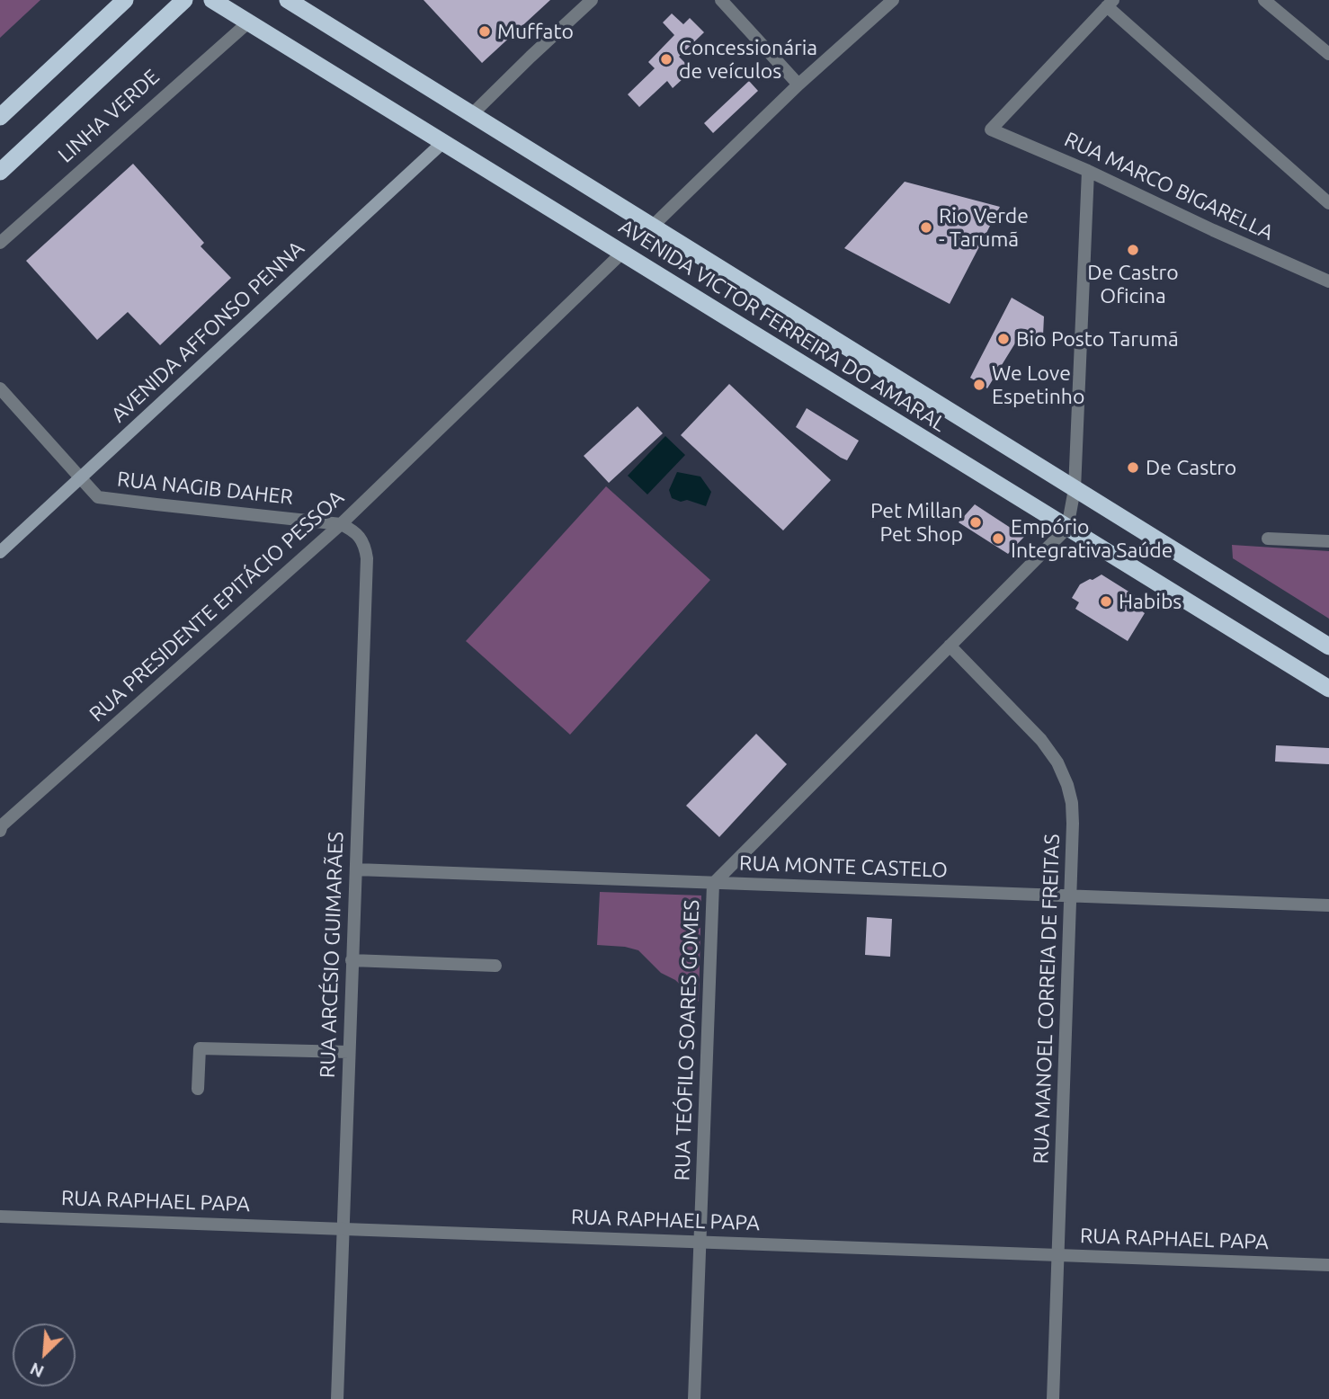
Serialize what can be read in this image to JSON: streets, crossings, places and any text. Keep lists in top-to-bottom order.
{
  "streets": {
    "highway": ["LINHA VERDE", "AVENIDA VICTOR FERREIRA DO AMARAL"],
    "main road": ["AVENIDA AFFONSO PENNA"],
    "street": [
      "RUA MARCO BIGARELLA",
      "RUA NAGIB DAHER",
      "RUA PRESIDENTE EPITÁCIO PESSOA",
      "RUA MONTE CASTELO",
      "RUA ARCÉSIO GUIMARÃES",
      "RUA MANOEL CORREIA DE FREITAS",
      "RUA TEÓFILO SOARES GOMES",
      "RUA RAPHAEL PAPA"
    ]
  },
  "crossings": [
    ["LINHA VERDE", "AVENIDA VICTOR FERREIRA DO AMARAL"],
    ["AVENIDA VICTOR FERREIRA DO AMARAL", "AVENIDA AFFONSO PENNA"],
    ["AVENIDA VICTOR FERREIRA DO AMARAL", "RUA PRESIDENTE EPITÁCIO PESSOA"],
    ["AVENIDA VICTOR FERREIRA DO AMARAL", "RUA TEÓFILO SOARES GOMES"],
    ["AVENIDA AFFONSO PENNA", "RUA NAGIB DAHER"],
    ["RUA NAGIB DAHER", "RUA PRESIDENTE EPITÁCIO PESSOA"],
    ["RUA NAGIB DAHER", "RUA ARCÉSIO GUIMARÃES"],
    ["RUA PRESIDENTE EPITÁCIO PESSOA", "RUA ARCÉSIO GUIMARÃES"],
    ["RUA MONTE CASTELO", "RUA ARCÉSIO GUIMARÃES"],
    ["RUA MONTE CASTELO", "RUA MANOEL CORREIA DE FREITAS"],
    ["RUA MONTE CASTELO", "RUA TEÓFILO SOARES GOMES"],
    ["RUA ARCÉSIO GUIMARÃES", "RUA RAPHAEL PAPA"],
    ["RUA MANOEL CORREIA DE FREITAS", "RUA TEÓFILO SOARES GOMES"],
    ["RUA MANOEL CORREIA DE FREITAS", "RUA RAPHAEL PAPA"],
    ["RUA TEÓFILO SOARES GOMES", "RUA RAPHAEL PAPA"]
  ],
  "places": [
    "Muffato",
    "Concessionária de veículos",
    "Rio Verde - Tarumã",
    "De Castro Oficina",
    "Bio Posto Tarumã",
    "We Love Espetinho",
    "De Castro",
    "Pet Millan Pet Shop",
    "Empório Integrativa Saúde",
    "Habibs"
  ],
  "north": "bottom left"
}
